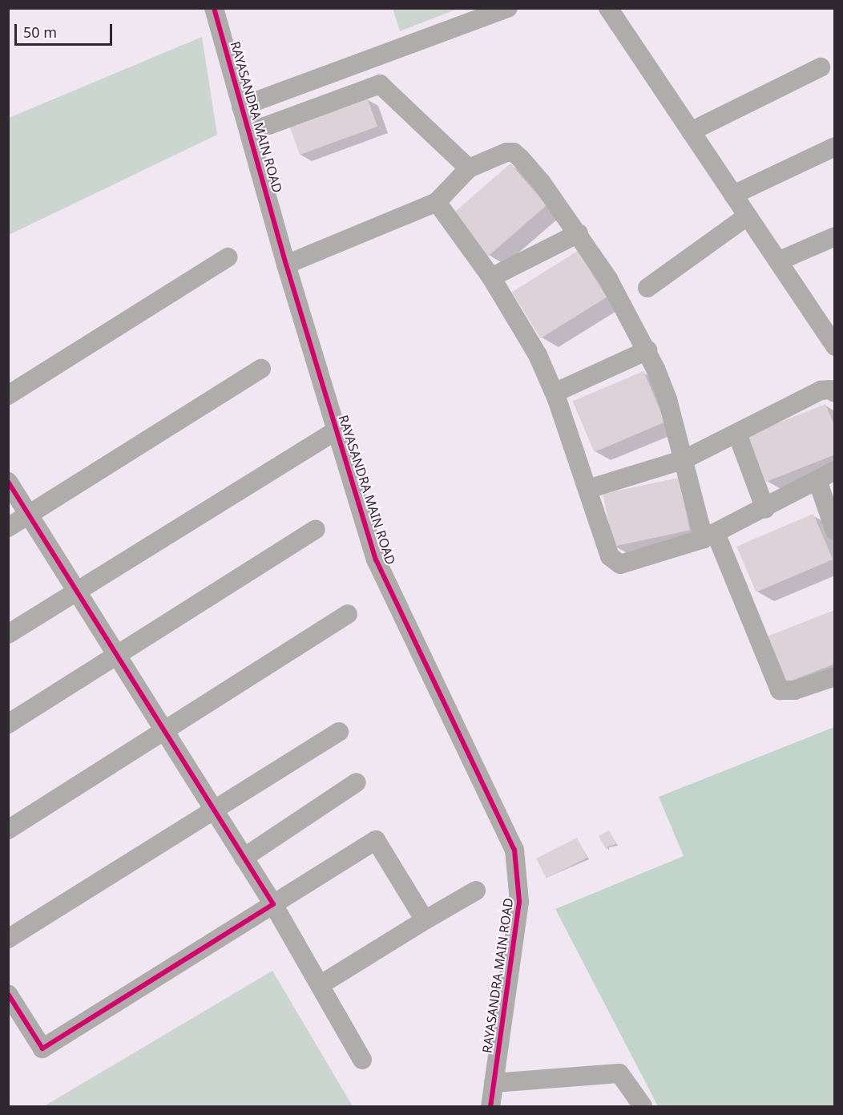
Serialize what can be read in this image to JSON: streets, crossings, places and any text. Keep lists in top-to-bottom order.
{
  "streets": {
    "street": ["RAYASANDRA MAIN ROAD"]
  },
  "scale_bar": "50 m"
}
